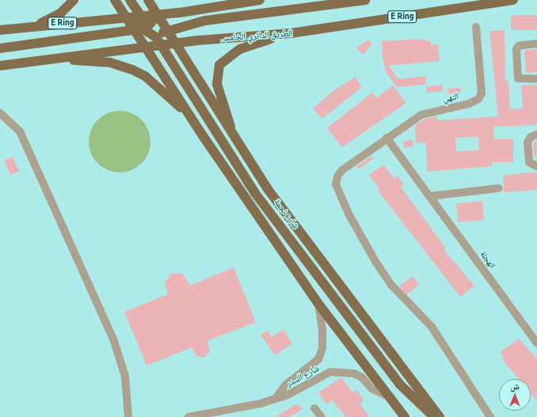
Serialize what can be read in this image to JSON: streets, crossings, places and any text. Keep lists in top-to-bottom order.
{
  "streets": {
    "main road": ["E Ring", "الطريق الدائري الخامس", "شارع نجمة"],
    "street": ["النهي", "الهجلة", "شارع السدر"]
  },
  "crossings": [
    ["الطريق الدائري الخامس", "شارع نجمة"],
    ["النهي", "الهجلة"]
  ],
  "north": "top"
}
